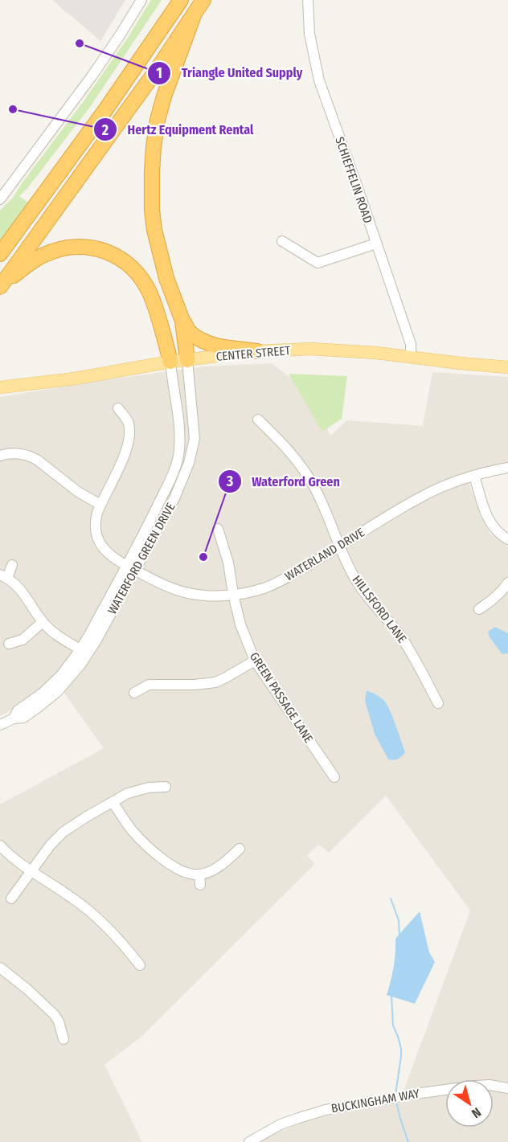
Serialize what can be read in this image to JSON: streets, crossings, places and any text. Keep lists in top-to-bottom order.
{
  "streets": {
    "main road": ["CENTER STREET"],
    "street": [
      "SCHIEFFELIN ROAD",
      "WATERLAND DRIVE",
      "WATERFORD GREEN DRIVE",
      "HILLSFORD LANE",
      "GREEN PASSAGE LANE",
      "BUCKINGHAM WAY"
    ]
  },
  "crossings": [
    ["SCHIEFFELIN ROAD", "CENTER STREET"],
    ["CENTER STREET", "WATERFORD GREEN DRIVE"],
    ["WATERLAND DRIVE", "WATERFORD GREEN DRIVE"],
    ["WATERLAND DRIVE", "HILLSFORD LANE"],
    ["WATERLAND DRIVE", "GREEN PASSAGE LANE"]
  ],
  "places": ["Triangle United Supply", "Hertz Equipment Rental", "Waterford Green"],
  "north": "bottom right"
}
